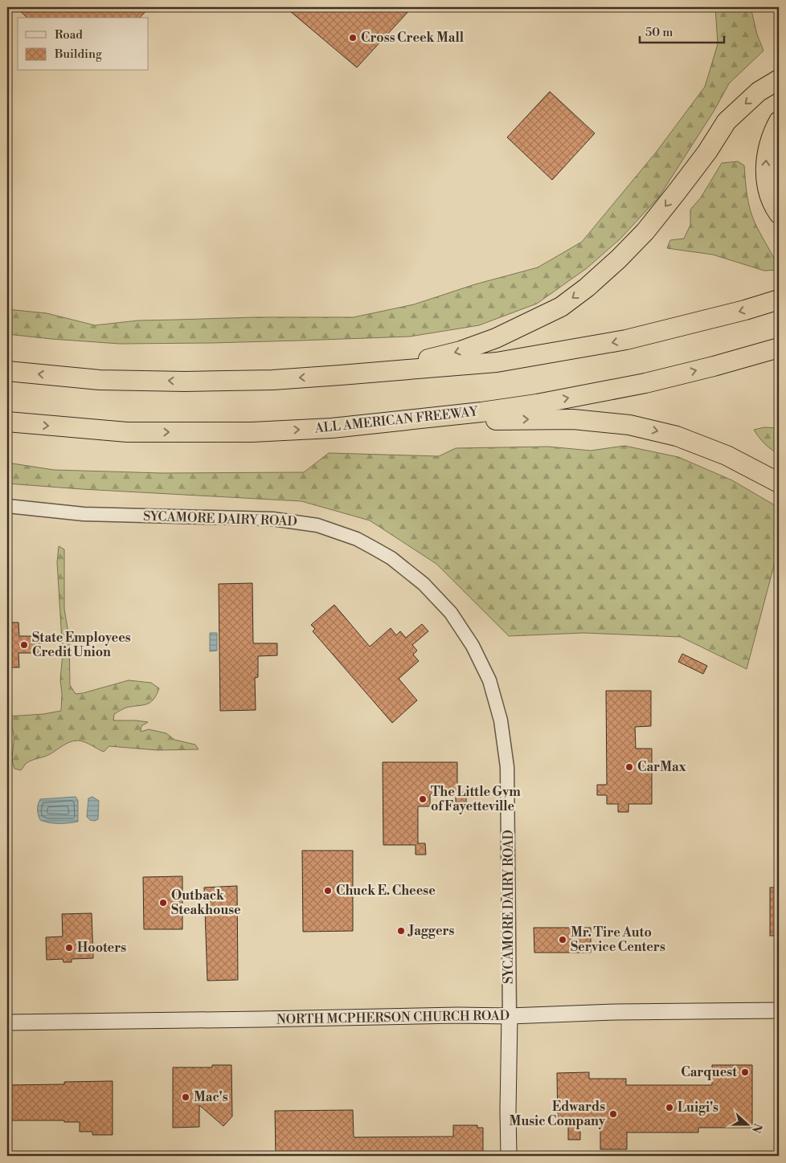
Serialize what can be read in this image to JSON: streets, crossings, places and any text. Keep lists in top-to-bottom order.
{
  "streets": {
    "highway": ["ALL AMERICAN FREEWAY"],
    "main road": ["SYCAMORE DAIRY ROAD", "NORTH MCPHERSON CHURCH ROAD"]
  },
  "crossings": [
    ["SYCAMORE DAIRY ROAD", "NORTH MCPHERSON CHURCH ROAD"]
  ],
  "places": [
    "Cross Creek Mall",
    "State Employees Credit Union",
    "CarMax",
    "The Little Gym of Fayetteville",
    "Chuck E. Cheese",
    "Outback Steakhouse",
    "Jaggers",
    "Mr. Tire Auto Service Centers",
    "Hooters",
    "Carquest",
    "Mac's",
    "Luigi's",
    "Edwards Music Company"
  ],
  "legend": ["Road", "Building"],
  "scale_bar": "50 m",
  "north": "right"
}
